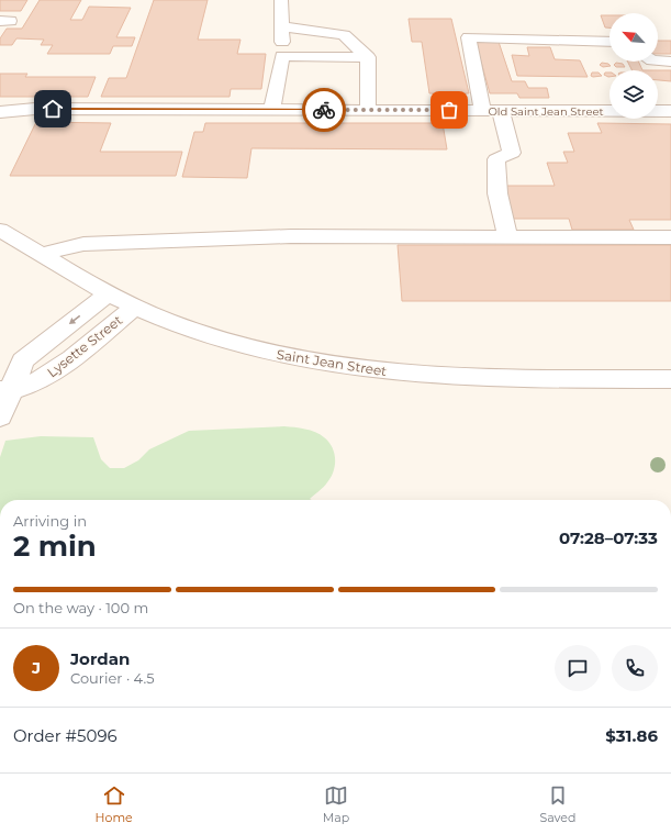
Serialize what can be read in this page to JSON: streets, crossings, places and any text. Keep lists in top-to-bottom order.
{
  "streets": {
    "street": ["Old Saint Jean Street", "Lysette Street", "Saint Jean Street"]
  },
  "crossings": [
    ["Lysette Street", "Saint Jean Street"]
  ],
  "north": "top left",
  "page": {
    "heading": ["2 min", "Arriving in", "07:28–07:33"],
    "panel": [
      "Jordan",
      "Courier · 4.5",
      "Order #5096",
      "$31.86"
    ],
    "bar": "On the way · 100 m",
    "round": "J",
    "tabs": ["Home", "Map", "Saved"]
  }
}
